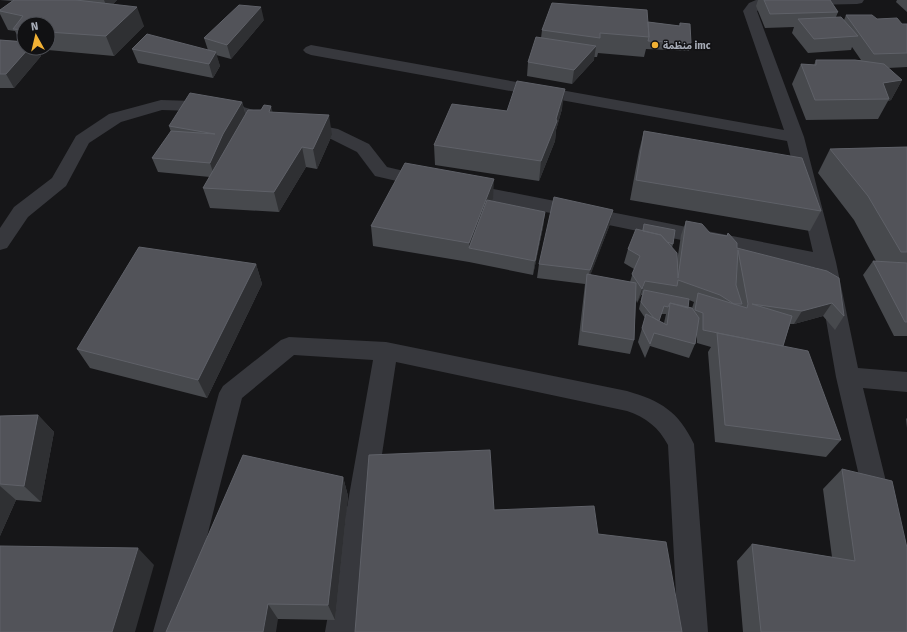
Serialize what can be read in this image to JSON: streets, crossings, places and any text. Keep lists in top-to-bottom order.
{
  "places": ["منظمة imc"],
  "north": "top"
}
